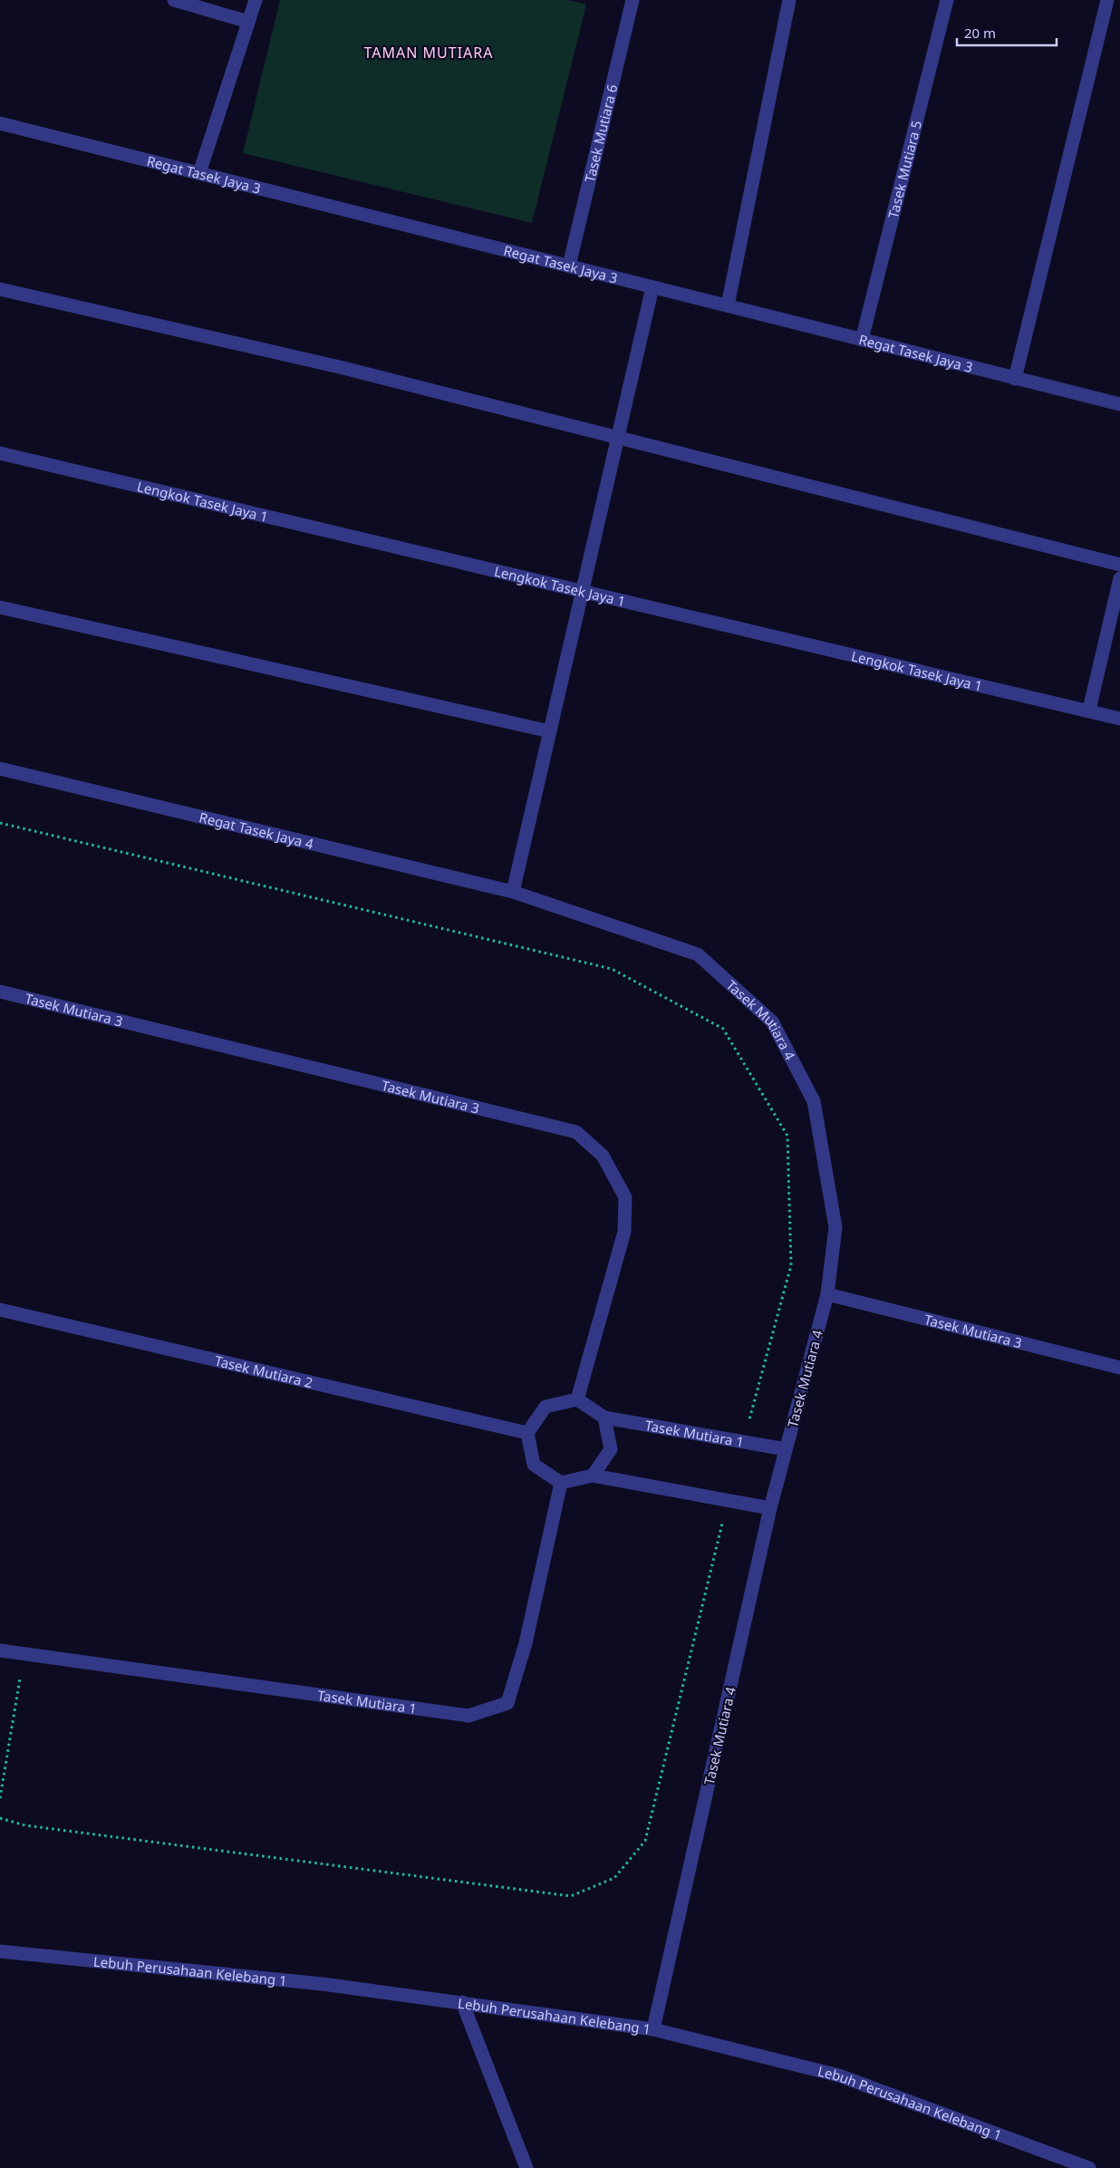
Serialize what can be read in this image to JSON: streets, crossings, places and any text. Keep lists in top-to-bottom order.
{
  "streets": {
    "street": [
      "Tasek Mutiara 6",
      "Tasek Mutiara 5",
      "Regat Tasek Jaya 3",
      "Lengkok Tasek Jaya 1",
      "Regat Tasek Jaya 4",
      "Tasek Mutiara 3",
      "Tasek Mutiara 4",
      "Tasek Mutiara 2",
      "Tasek Mutiara 1",
      "Lebuh Perusahaan Kelebang 1"
    ]
  },
  "crossings": [
    ["Tasek Mutiara 6", "Regat Tasek Jaya 3"],
    ["Tasek Mutiara 5", "Regat Tasek Jaya 3"],
    ["Regat Tasek Jaya 4", "Tasek Mutiara 4"],
    ["Tasek Mutiara 3", "Tasek Mutiara 4"],
    ["Tasek Mutiara 3", "Tasek Mutiara 2"],
    ["Tasek Mutiara 3", "Tasek Mutiara 1"],
    ["Tasek Mutiara 4", "Tasek Mutiara 1"],
    ["Tasek Mutiara 4", "Lebuh Perusahaan Kelebang 1"],
    ["Tasek Mutiara 2", "Tasek Mutiara 1"]
  ],
  "districts": ["TAMAN MUTIARA"],
  "scale_bar": "20 m"
}
